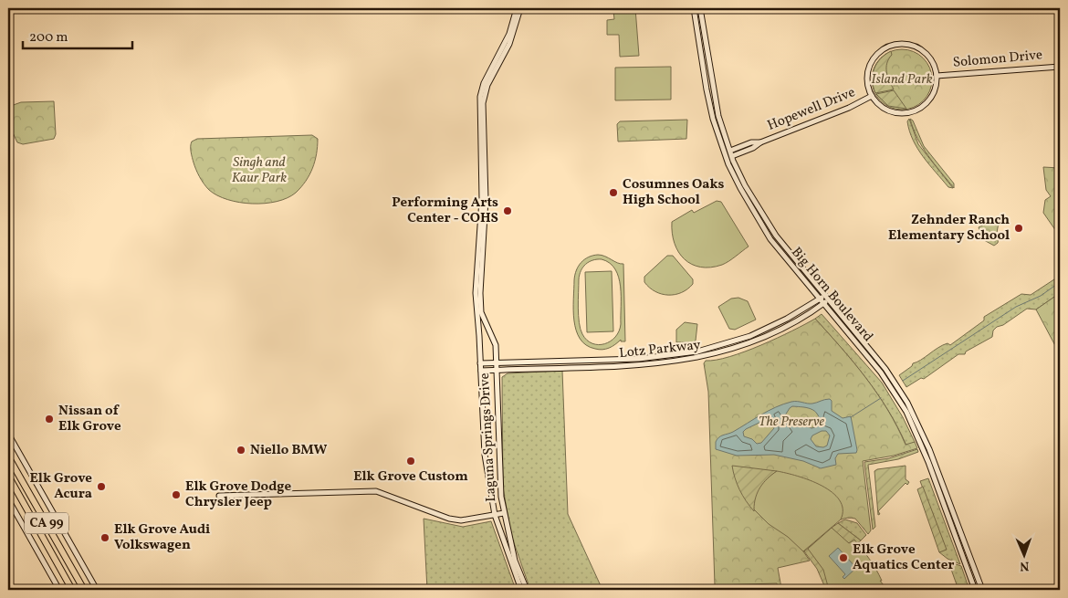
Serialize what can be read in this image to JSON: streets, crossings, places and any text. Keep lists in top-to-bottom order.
{
  "streets": {
    "highway": ["CA 99"],
    "street": [
      "Solomon Drive",
      "Hopewell Drive",
      "Big Horn Boulevard",
      "Lotz Parkway",
      "Laguna Springs Drive"
    ]
  },
  "crossings": [
    ["Solomon Drive", "Hopewell Drive"],
    ["Hopewell Drive", "Big Horn Boulevard"],
    ["Big Horn Boulevard", "Lotz Parkway"],
    ["Lotz Parkway", "Laguna Springs Drive"]
  ],
  "parks": ["Island Park", "Singh and Kaur Park", "The Preserve"],
  "places": [
    "Cosumnes Oaks High School",
    "Performing Arts Center - COHS",
    "Zehnder Ranch Elementary School",
    "Nissan of Elk Grove",
    "Niello BMW",
    "Elk Grove Custom",
    "Elk Grove Acura",
    "Elk Grove Dodge Chrysler Jeep",
    "Elk Grove Audi Volkswagen",
    "Elk Grove Aquatics Center"
  ],
  "scale_bar": "200 m",
  "north": "bottom"
}
